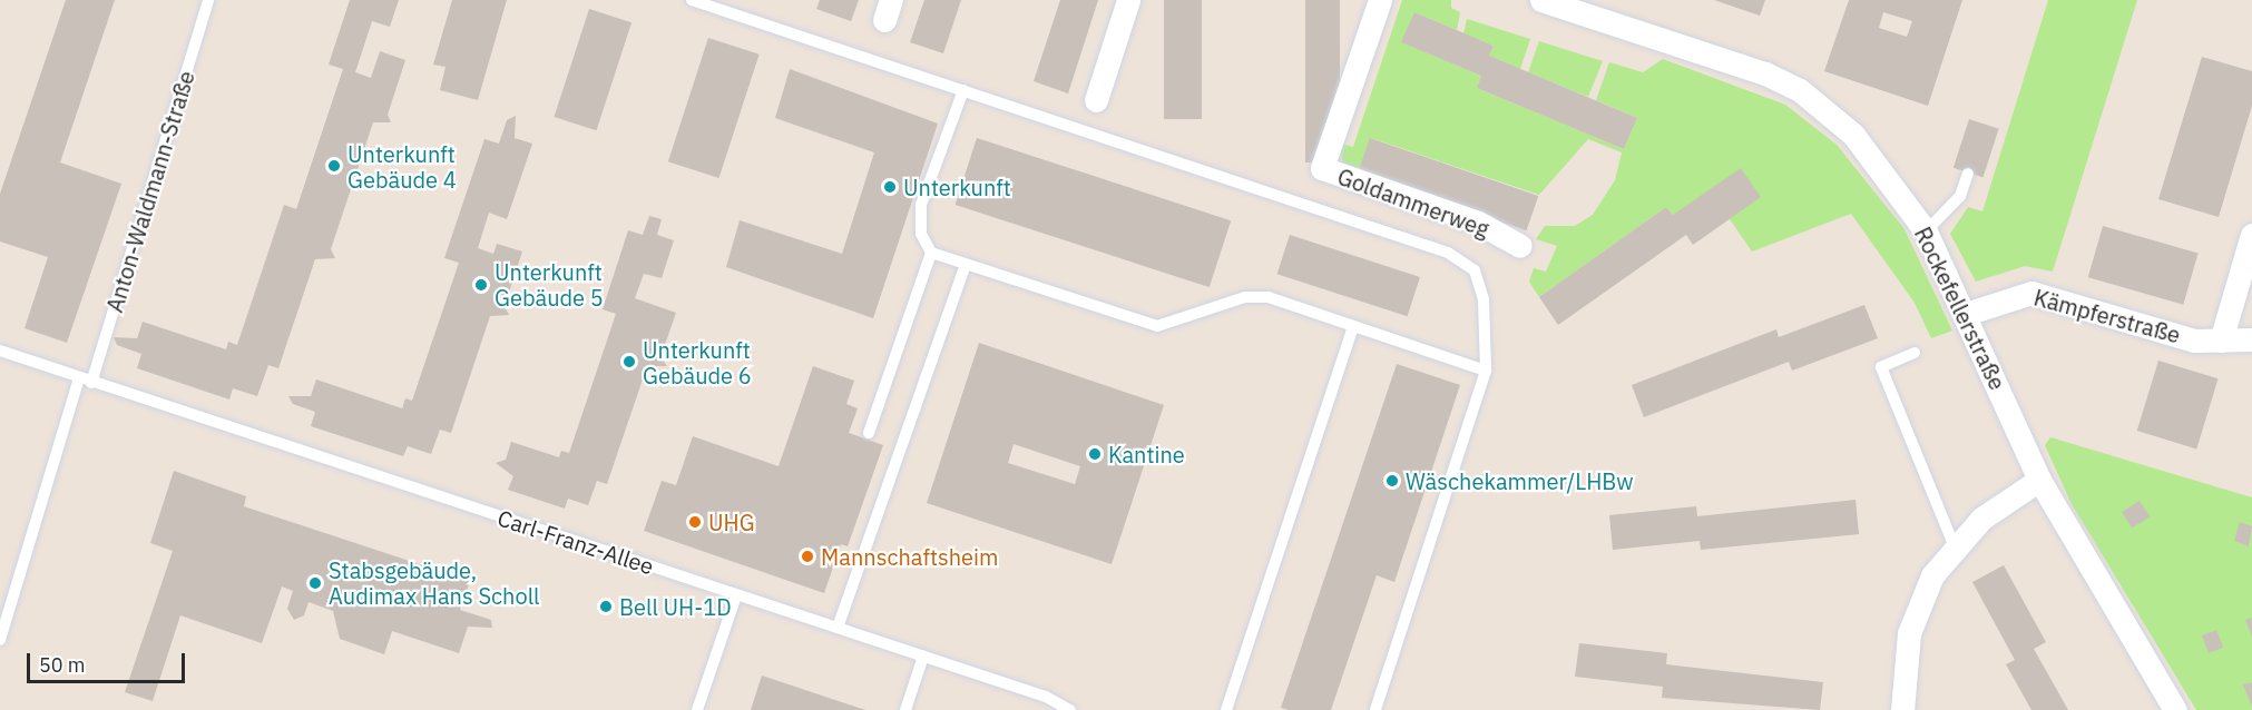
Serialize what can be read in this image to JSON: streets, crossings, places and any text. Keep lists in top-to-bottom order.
{
  "streets": {
    "street": ["Goldammerweg", "Rockefellerstraße", "Kämpferstraße"],
    "lane": ["Anton-Waldmann-Straße", "Carl-Franz-Allee"]
  },
  "crossings": [
    ["Anton-Waldmann-Straße", "Carl-Franz-Allee"],
    ["Rockefellerstraße", "Kämpferstraße"]
  ],
  "places": [
    "Unterkunft Gebäude 4",
    "Unterkunft",
    "Unterkunft Gebäude 5",
    "Unterkunft Gebäude 6",
    "Kantine",
    "Wäschekammer/LHBw",
    "UHG",
    "Mannschaftsheim",
    "Stabsgebäude, Audimax Hans Scholl",
    "Bell UH-1D"
  ],
  "scale_bar": "50 m"
}
